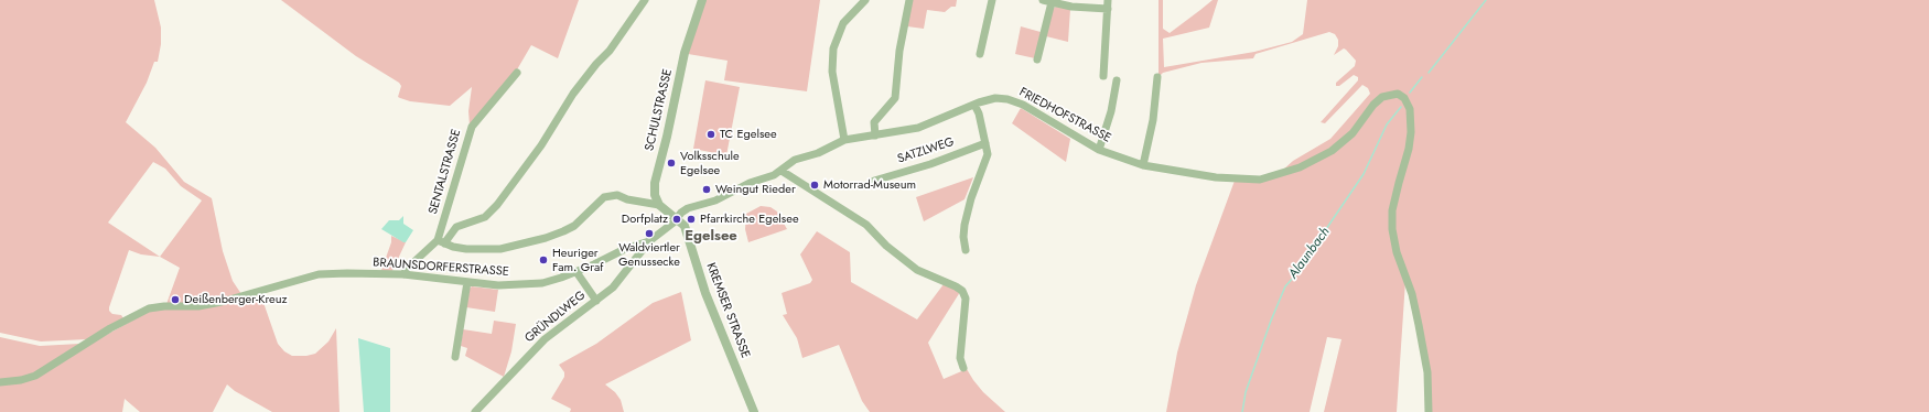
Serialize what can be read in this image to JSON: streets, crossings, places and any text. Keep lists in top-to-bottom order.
{
  "streets": {
    "street": [
      "SCHULSTRASSE",
      "FRIEDHOFSTRASSE",
      "SATZLWEG",
      "SENTALSTRASSE",
      "BRAUNSDORFERSTRASSE",
      "KREMSER STRASSE",
      "GRÜNDLWEG"
    ]
  },
  "crossings": [
    ["FRIEDHOFSTRASSE", "BRAUNSDORFERSTRASSE"],
    ["BRAUNSDORFERSTRASSE", "KREMSER STRASSE"],
    ["BRAUNSDORFERSTRASSE", "GRÜNDLWEG"]
  ],
  "districts": ["Egelsee"],
  "water": ["Alaunbach"],
  "places": [
    "TC Egelsee",
    "Volksschule Egelsee",
    "Motorrad-Museum",
    "Weingut Rieder",
    "Dorfplatz",
    "Pfarrkirche Egelsee",
    "Waldviertler Genussecke",
    "Heuriger Fam. Graf",
    "Deißenberger-Kreuz"
  ]
}
